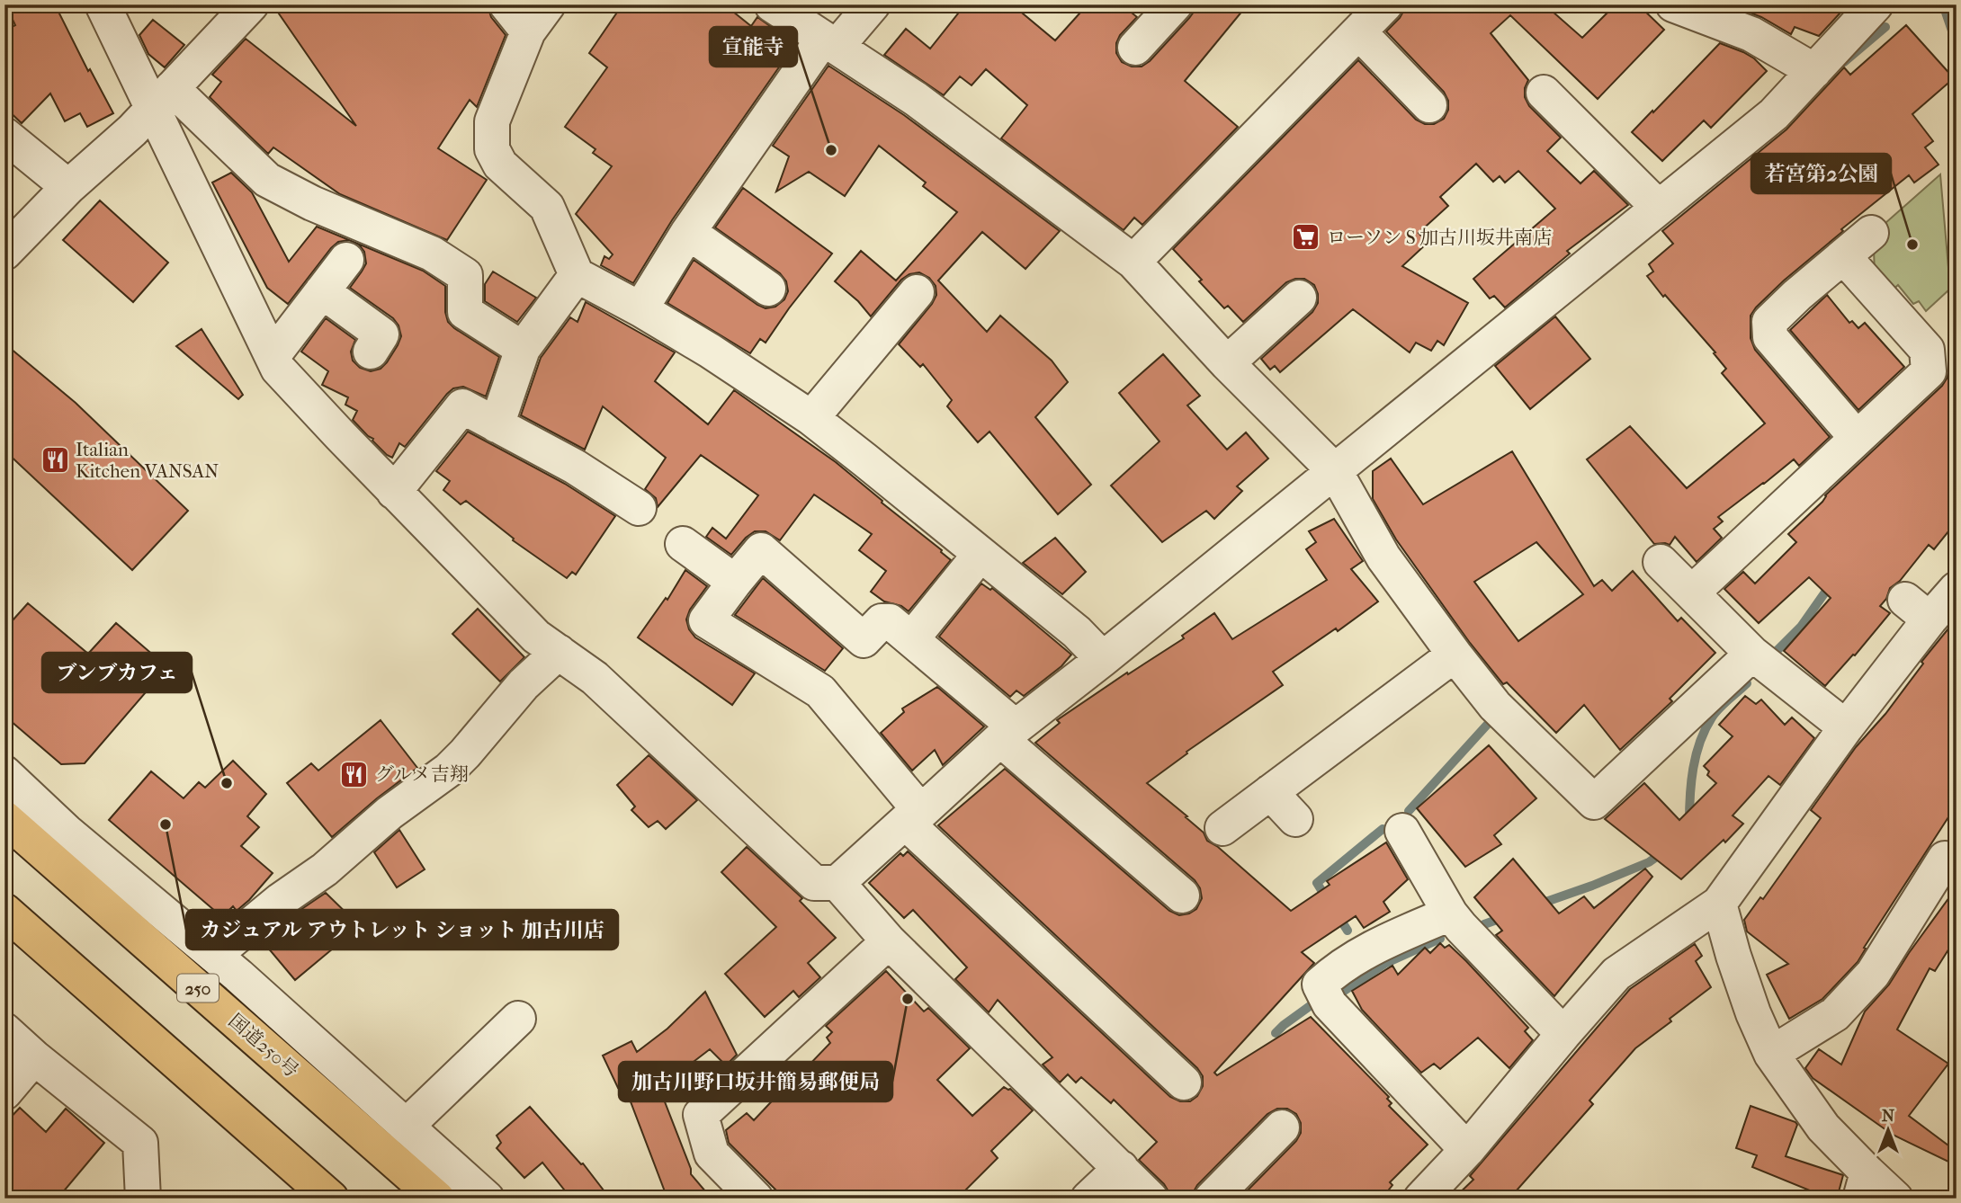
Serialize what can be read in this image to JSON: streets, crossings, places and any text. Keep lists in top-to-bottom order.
{
  "streets": {
    "highway": ["250", "国道250号"]
  },
  "places": {
    "other": [
      "宣能寺",
      "若宮第2公園",
      "ブンブカフェ",
      "カジュアル アウトレット ショット 加古川店",
      "加古川野口坂井簡易郵便局"
    ],
    "supermarket": ["ローソン S 加古川坂井南店"],
    "restaurant": ["Italian Kitchen VANSAN", "グルメ吉翔"]
  },
  "north": "top"
}
